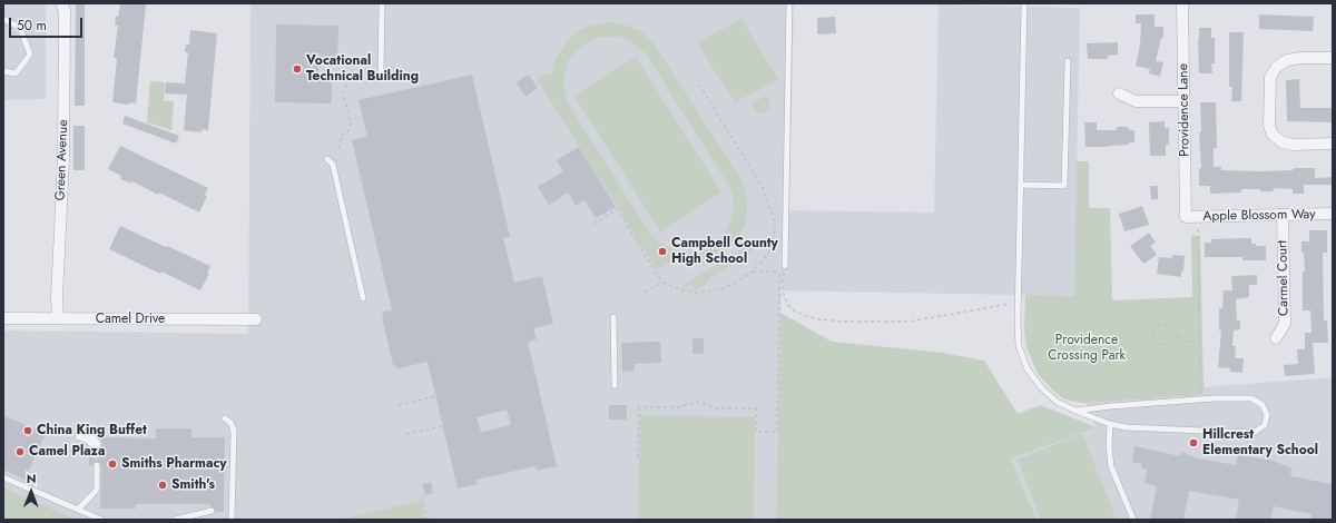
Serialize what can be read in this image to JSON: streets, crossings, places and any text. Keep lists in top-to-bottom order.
{
  "streets": {
    "street": [
      "Providence Lane",
      "Green Avenue",
      "Apple Blossom Way",
      "Carmel Court",
      "Camel Drive"
    ]
  },
  "crossings": [
    ["Providence Lane", "Apple Blossom Way"],
    ["Green Avenue", "Camel Drive"],
    ["Apple Blossom Way", "Carmel Court"]
  ],
  "parks": ["Providence Crossing Park"],
  "places": [
    "Vocational Technical Building",
    "Campbell County High School",
    "China King Buffet",
    "Hillcrest Elementary School",
    "Camel Plaza",
    "Smiths Pharmacy",
    "Smith's"
  ],
  "scale_bar": "50 m",
  "north": "top"
}
